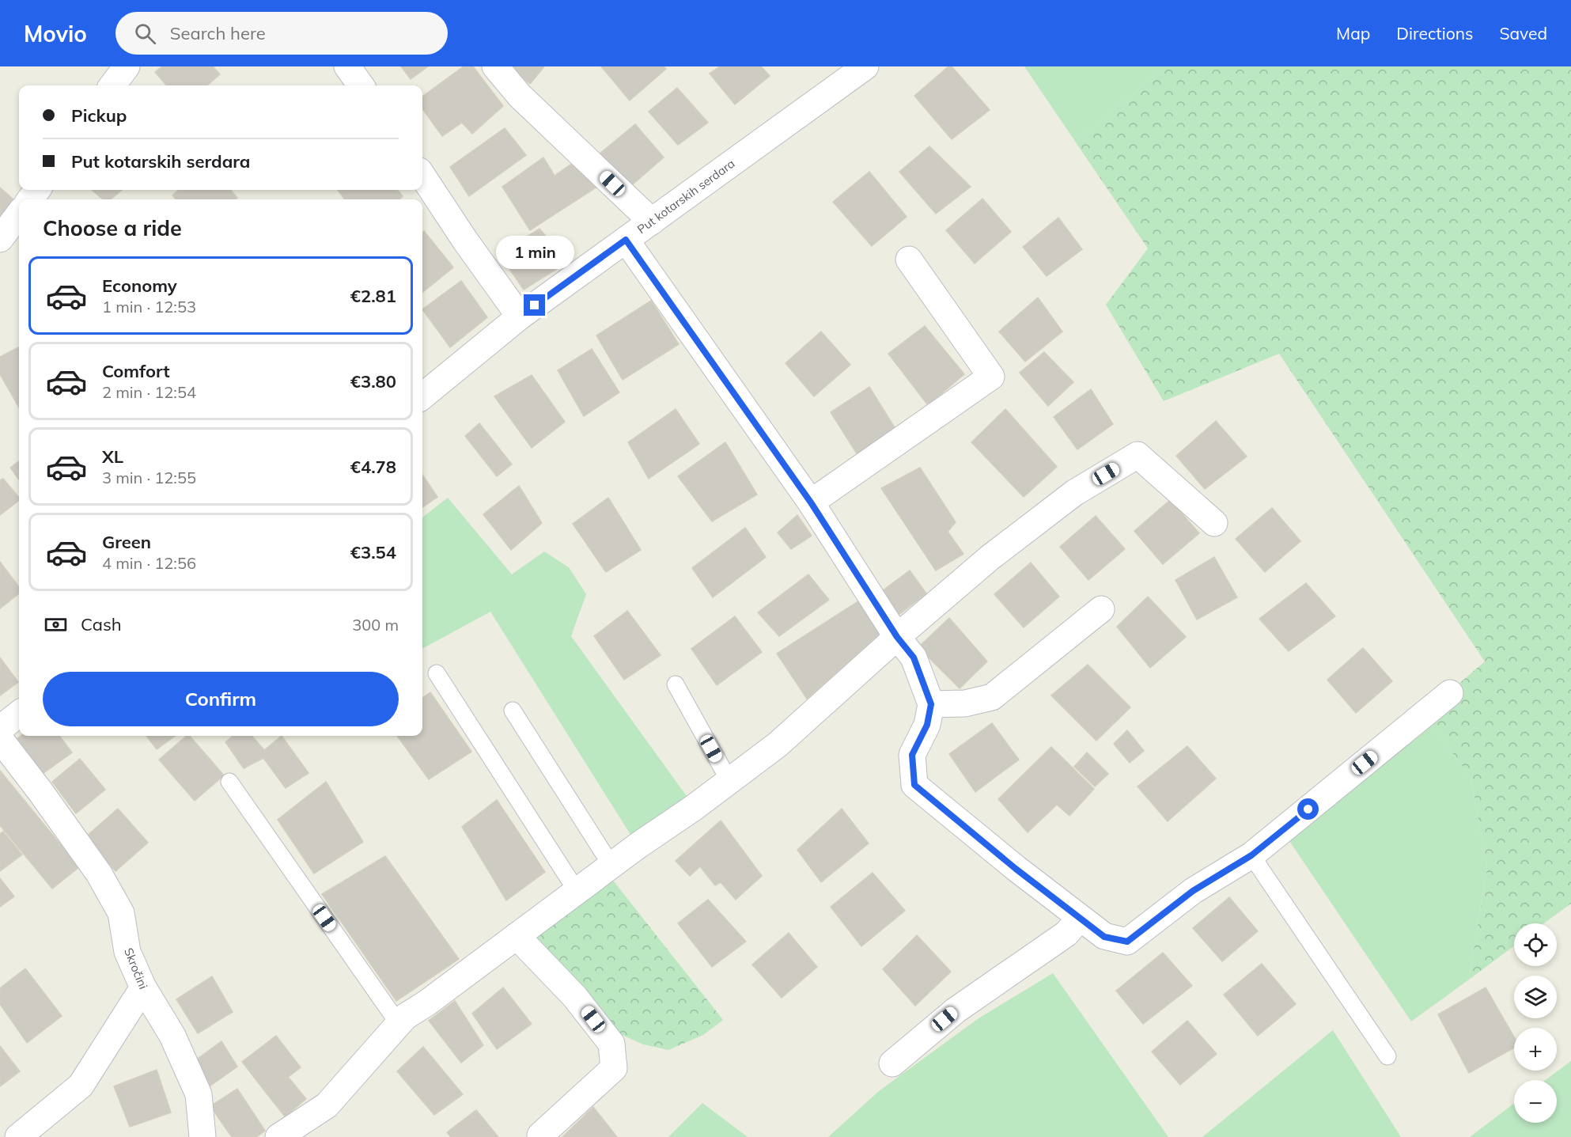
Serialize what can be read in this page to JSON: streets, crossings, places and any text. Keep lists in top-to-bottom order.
{
  "streets": {
    "street": ["Put kotarskih serdara", "Skročini"]
  },
  "page": {
    "header": "Movio",
    "search": "Search here",
    "nav": ["Map", "Directions", "Saved"],
    "banner": ["Pickup", "Put kotarskih serdara"],
    "heading": "Choose a ride",
    "bubble": "1 min",
    "list": [
      {
        "name": "Economy",
        "note": "1 min · 12:53",
        "value": "€2.81"
      },
      {
        "name": "Comfort",
        "note": "2 min · 12:54",
        "value": "€3.80"
      },
      {
        "name": "XL",
        "note": "3 min · 12:55",
        "value": "€4.78"
      },
      {
        "name": "Green",
        "note": "4 min · 12:56",
        "value": "€3.54"
      }
    ],
    "pay": ["Cash", "300 m"],
    "buttons": "Confirm",
    "map_buttons": ["+", "−"]
  }
}
